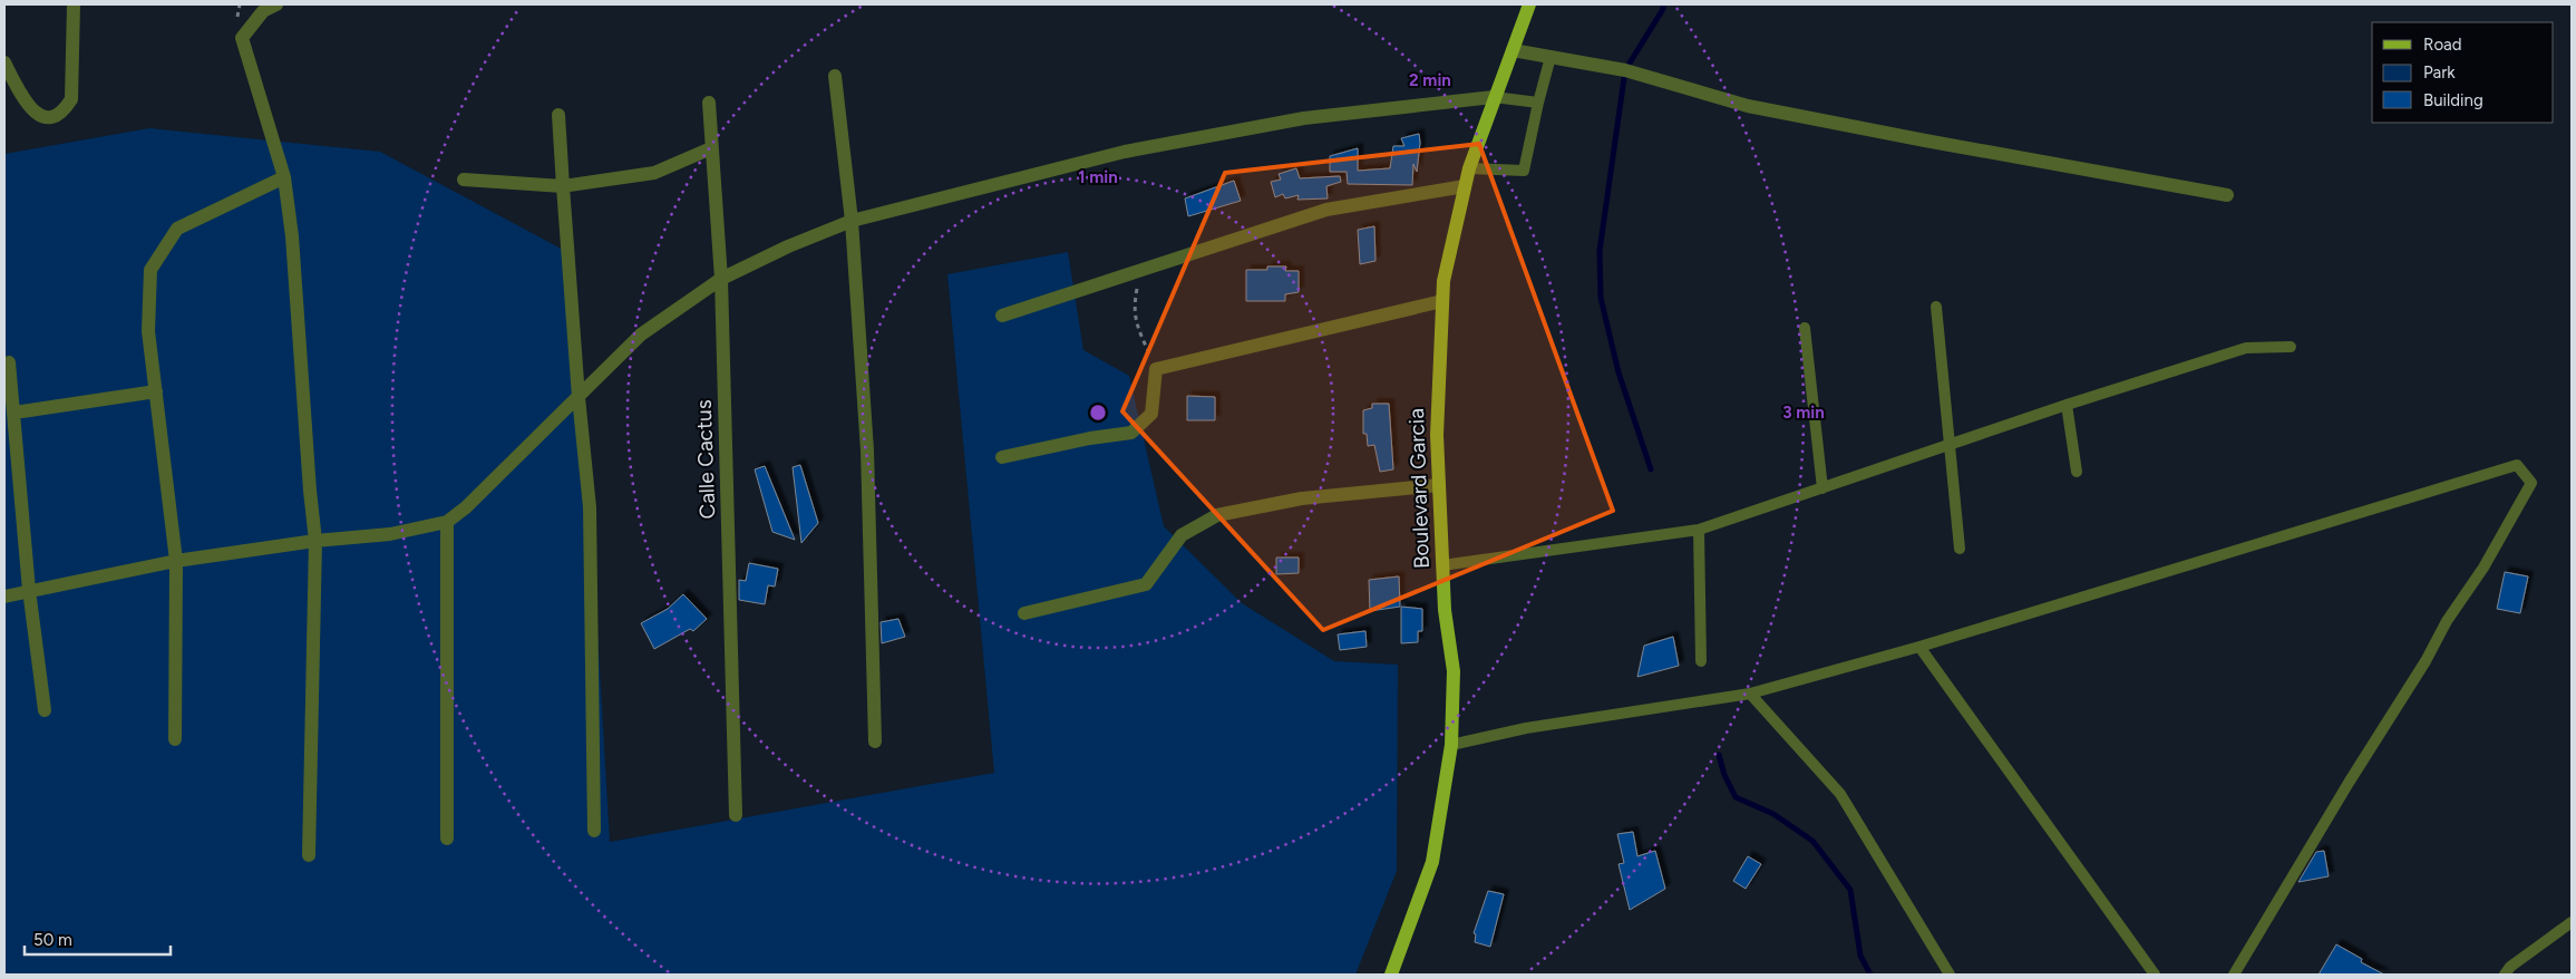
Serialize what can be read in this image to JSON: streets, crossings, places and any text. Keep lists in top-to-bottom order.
{
  "streets": {
    "main road": ["Boulevard Garcia"],
    "street": ["Calle Cactus"]
  },
  "legend": ["Road", "Park", "Building"],
  "scale_bar": "50 m",
  "rings": ["2 min", "1 min", "3 min"]
}
